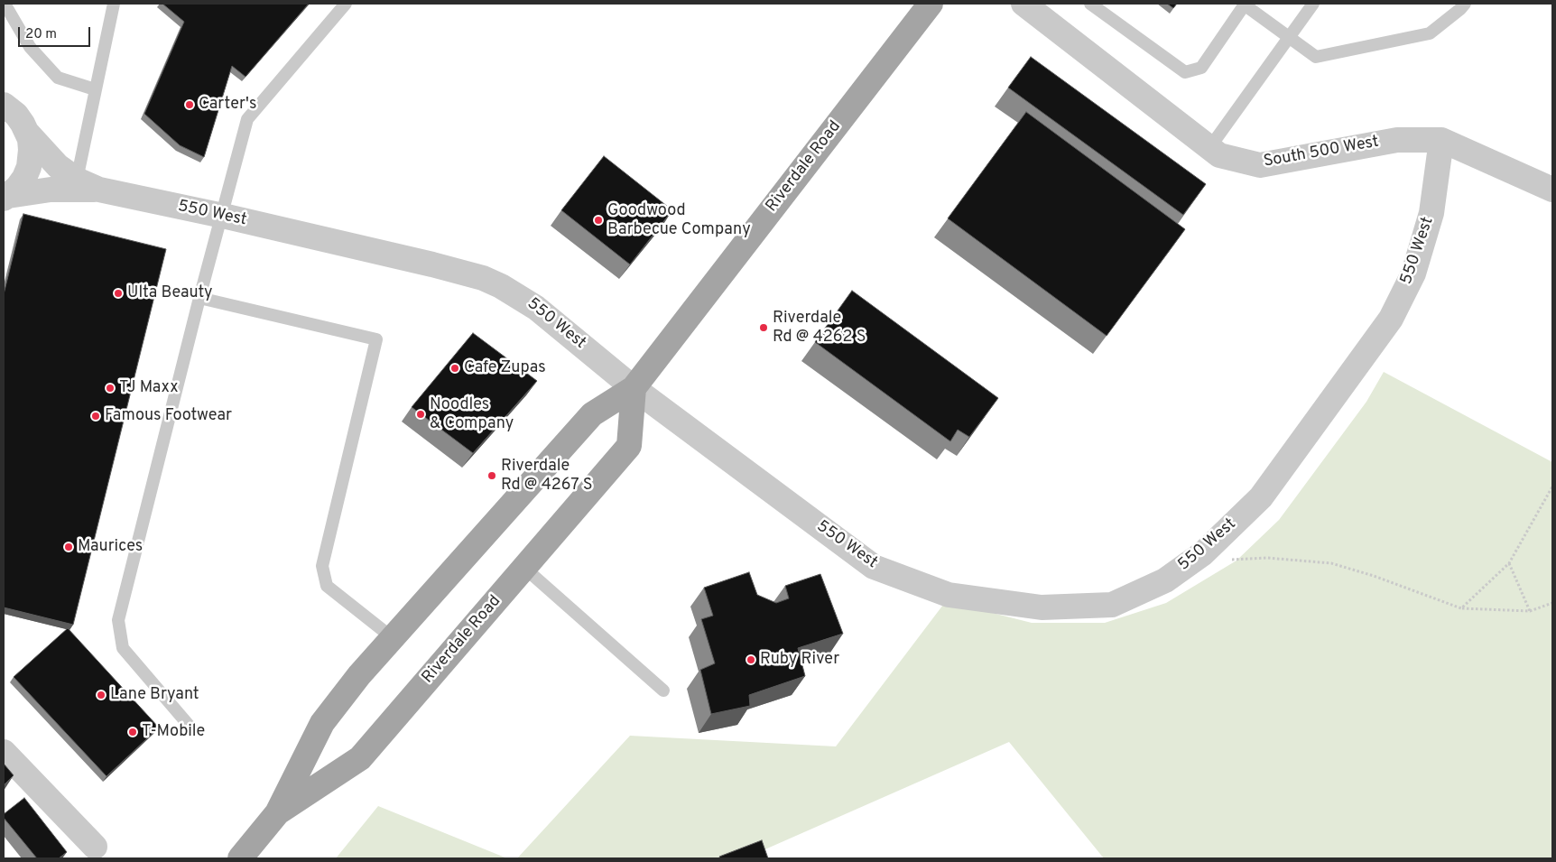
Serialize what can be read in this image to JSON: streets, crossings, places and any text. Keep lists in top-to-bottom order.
{
  "streets": {
    "main road": ["Riverdale Road"],
    "street": ["South 500 West", "550 West"]
  },
  "crossings": [
    ["South 500 West", "550 West"],
    ["Riverdale Road", "550 West"]
  ],
  "places": [
    "Carter's",
    "Goodwood Barbecue Company",
    "Ulta Beauty",
    "Riverdale Rd @ 4262 S",
    "Cafe Zupas",
    "TJ Maxx",
    "Noodles & Company",
    "Famous Footwear",
    "Riverdale Rd @ 4267 S",
    "Maurices",
    "Ruby River",
    "Lane Bryant",
    "T-Mobile"
  ],
  "scale_bar": "20 m"
}
